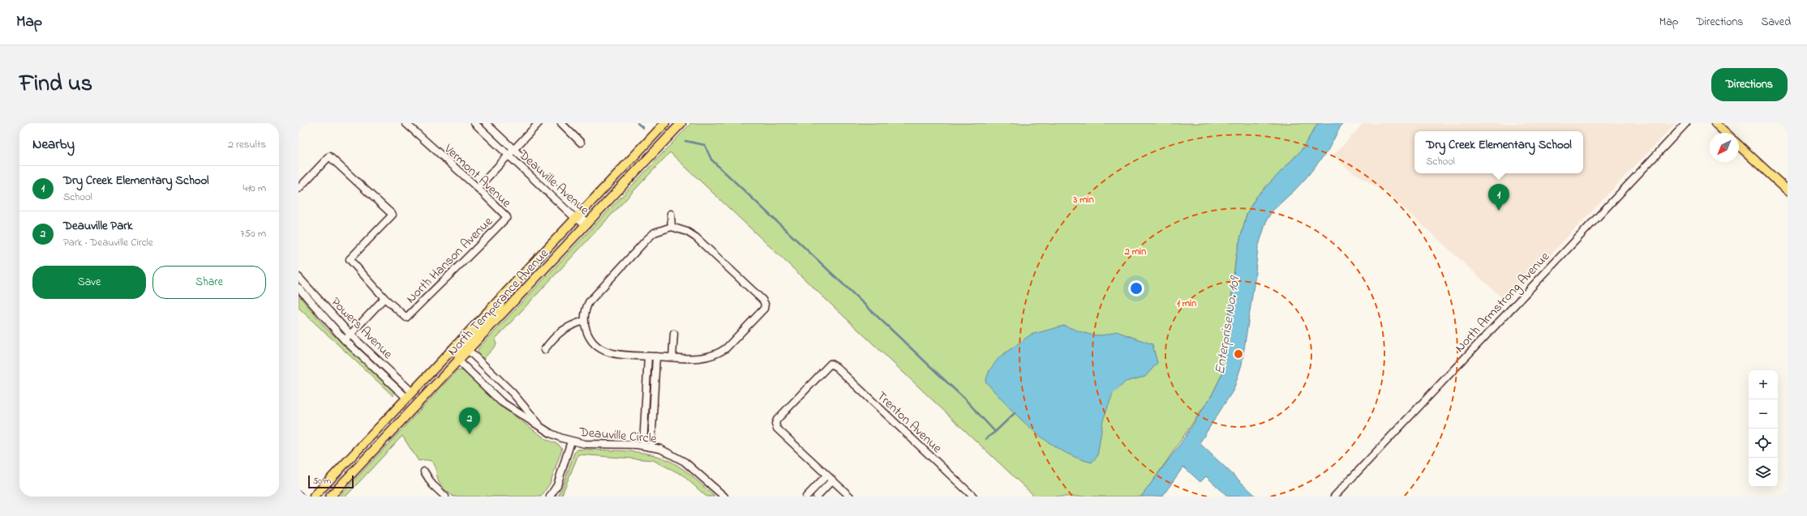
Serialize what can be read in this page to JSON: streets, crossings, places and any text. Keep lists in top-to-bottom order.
{
  "streets": {
    "main road": ["North Temperance Avenue"],
    "street": [
      "Vermont Avenue",
      "Deauville Avenue",
      "North Hanson Avenue",
      "North Armstrong Avenue",
      "Powers Avenue",
      "Trenton Avenue",
      "Deauville Circle"
    ]
  },
  "crossings": [
    ["Vermont Avenue", "North Hanson Avenue"],
    ["Deauville Avenue", "North Temperance Avenue"],
    ["North Hanson Avenue", "Powers Avenue"],
    ["North Temperance Avenue", "Powers Avenue"],
    ["North Temperance Avenue", "Deauville Circle"]
  ],
  "water": ["Enterprise No. 109"],
  "scale_bar": "50 m",
  "north": "bottom left",
  "page": {
    "header": "Map",
    "nav": ["Map", "Directions", "Saved"],
    "title": "Find us",
    "buttons": [
      "Directions",
      ["Save", "Share"]
    ],
    "heading": ["Nearby", "2 results"],
    "popup": ["Dry Creek Elementary School", "School"],
    "list": [
      {
        "mark": "1",
        "name": "Dry Creek Elementary School",
        "note": "School",
        "value": "410 m"
      },
      {
        "mark": "2",
        "name": "Deauville Park",
        "note": "Park · Deauville Circle",
        "value": "750 m"
      }
    ],
    "pins": ["1", "2"],
    "map_buttons": ["+", "−"],
    "scale": "50 m"
  },
  "rings": ["3 min", "2 min", "1 min"]
}
